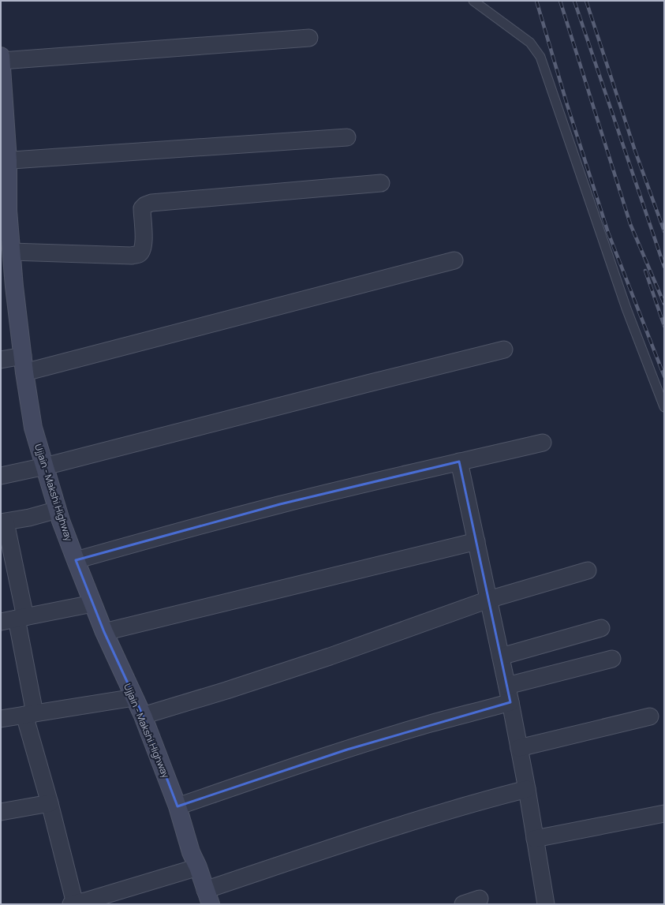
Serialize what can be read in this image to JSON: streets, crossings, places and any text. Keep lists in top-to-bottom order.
{
  "streets": {
    "main road": ["Ujjain - Makshi Highway"]
  }
}
